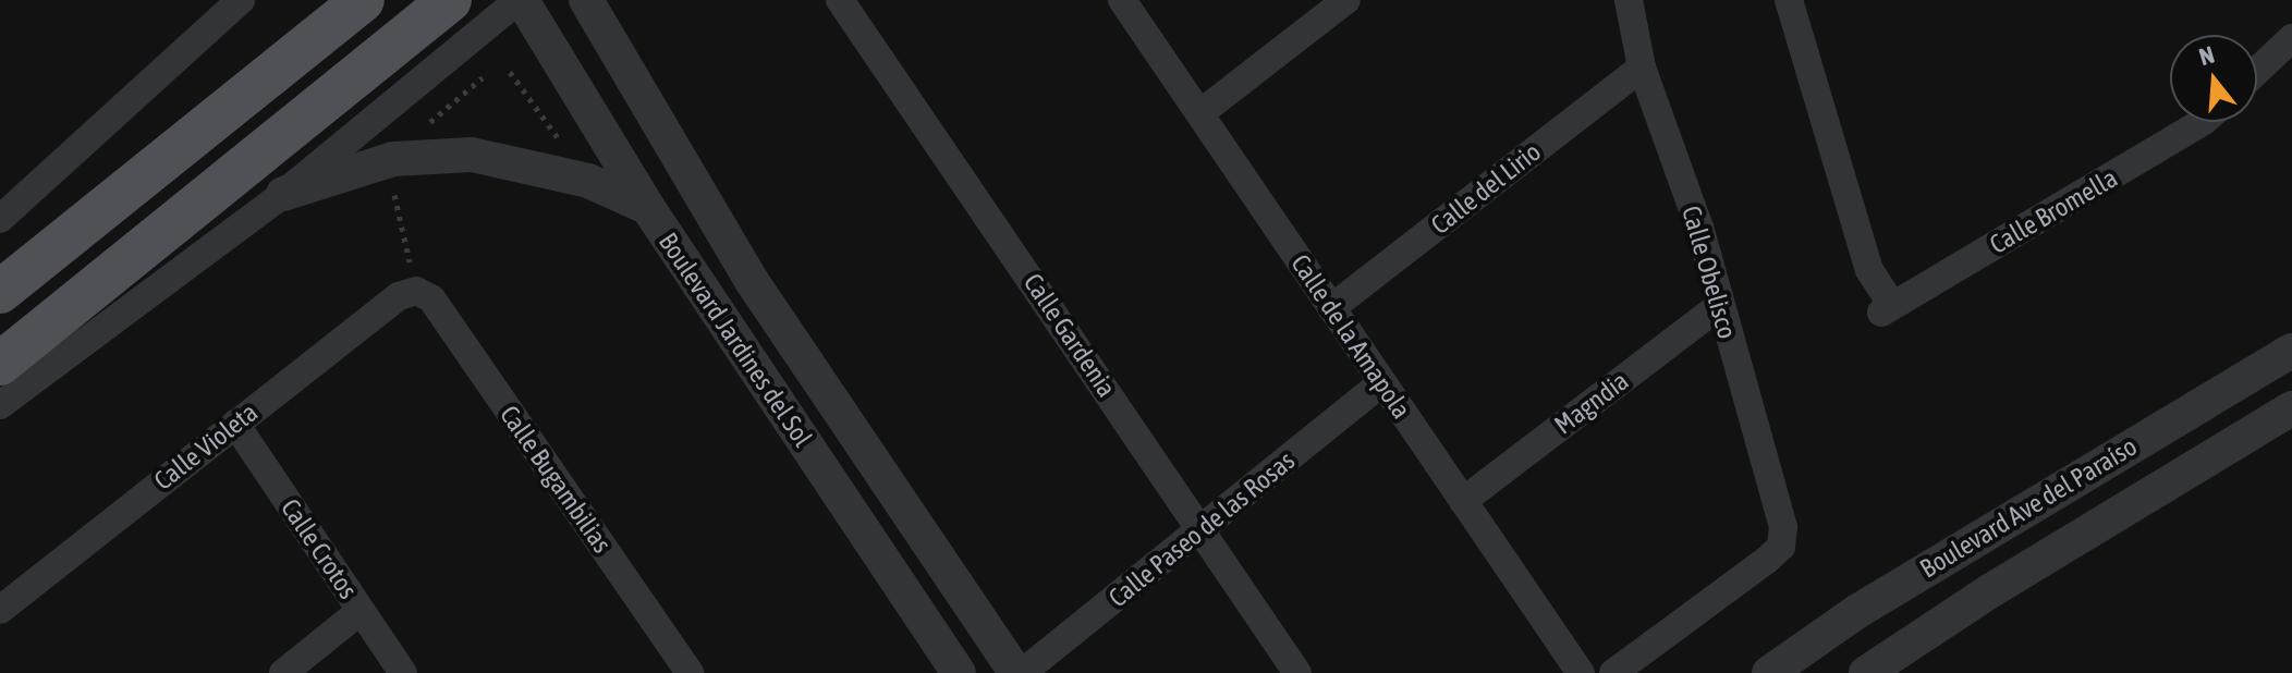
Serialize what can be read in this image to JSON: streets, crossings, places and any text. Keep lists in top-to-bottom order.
{
  "streets": {
    "street": [
      "Calle del Lirio",
      "Calle Bromella",
      "Calle Obelisco",
      "Calle Gardenia",
      "Calle de la Amapola",
      "Boulevard Jardines del Sol",
      "Magndia",
      "Calle Violeta",
      "Calle Bugambilias",
      "Boulevard Ave del Paraíso",
      "Calle Paseo de las Rosas",
      "Calle Crotos"
    ]
  },
  "crossings": [
    ["Calle del Lirio", "Calle Obelisco"],
    ["Calle del Lirio", "Calle de la Amapola"],
    ["Calle Obelisco", "Magndia"],
    ["Calle Gardenia", "Calle Paseo de las Rosas"],
    ["Calle de la Amapola", "Magndia"],
    ["Calle de la Amapola", "Calle Paseo de las Rosas"],
    ["Boulevard Jardines del Sol", "Calle Paseo de las Rosas"],
    ["Calle Violeta", "Calle Bugambilias"],
    ["Calle Violeta", "Calle Crotos"]
  ],
  "north": "top"
}
